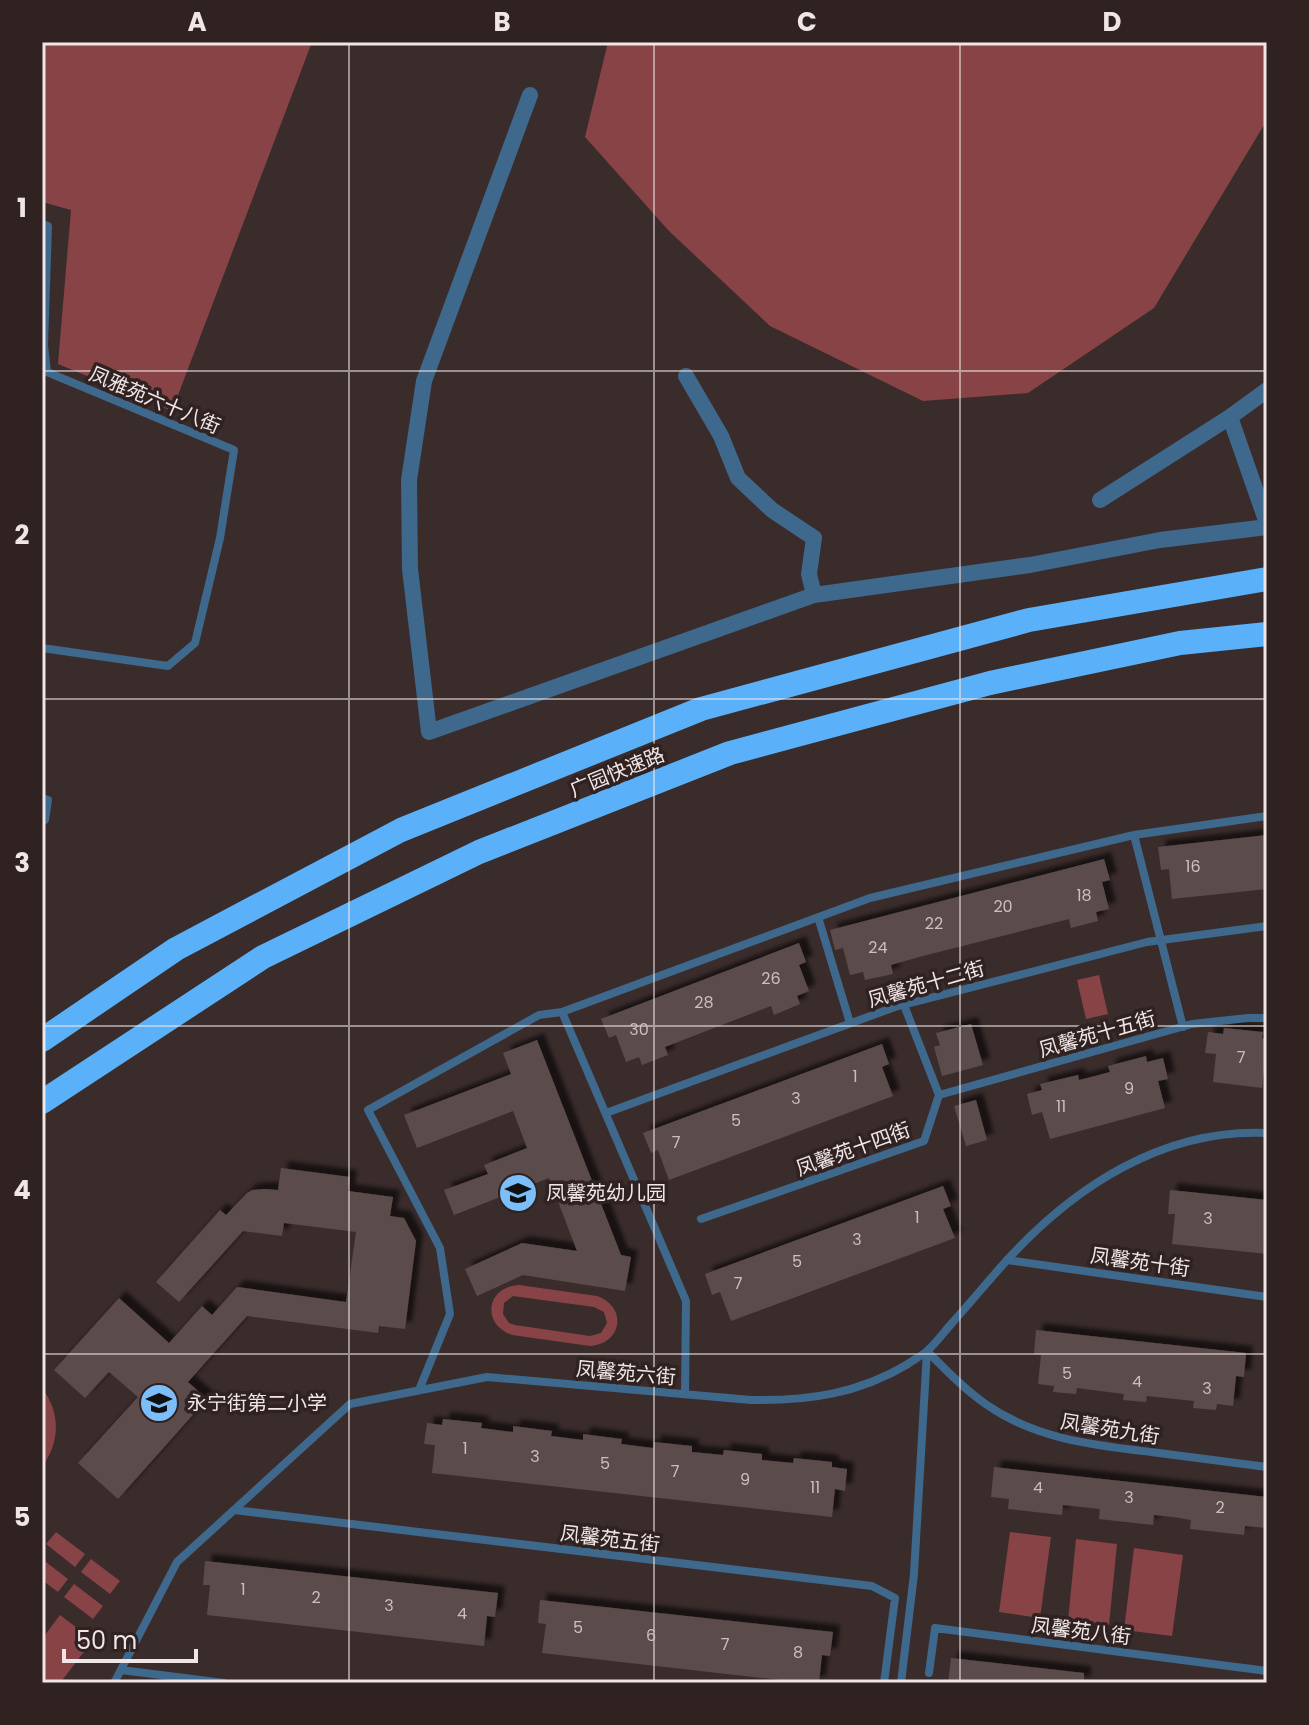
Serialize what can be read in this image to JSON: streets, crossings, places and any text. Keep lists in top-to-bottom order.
{
  "streets": {
    "highway": ["广园快速路"],
    "lane": [
      "凤雅苑六十八街",
      "凤馨苑十二街",
      "凤馨苑十五街",
      "凤馨苑十四街",
      "凤馨苑十街",
      "凤馨苑六街",
      "凤馨苑九街",
      "凤馨苑五街",
      "凤馨苑八街"
    ]
  },
  "crossings": [
    ["凤馨苑十五街", "凤馨苑十四街"],
    ["凤馨苑十街", "凤馨苑六街"],
    ["凤馨苑六街", "凤馨苑九街"],
    ["凤馨苑六街", "凤馨苑五街"]
  ],
  "places": {
    "school or university": ["凤馨苑幼儿园", "永宁街第二小学"]
  },
  "house_numbers": [
    "16",
    "18",
    "20",
    "22",
    "24",
    "26",
    "28",
    "30",
    "7",
    "1",
    "9",
    "3",
    "11",
    "5",
    "7",
    "1",
    "3",
    "3",
    "5",
    "7",
    "5",
    "4",
    "3",
    "1",
    "3",
    "5",
    "7",
    "9",
    "11",
    "4",
    "3",
    "2",
    "1",
    "2",
    "3",
    "4",
    "5",
    "6",
    "7",
    "8"
  ],
  "scale_bar": "50 m",
  "grid": {
    "columns": [
      "A",
      "B",
      "C",
      "D"
    ],
    "rows": [
      "1",
      "2",
      "3",
      "4",
      "5"
    ]
  }
}
